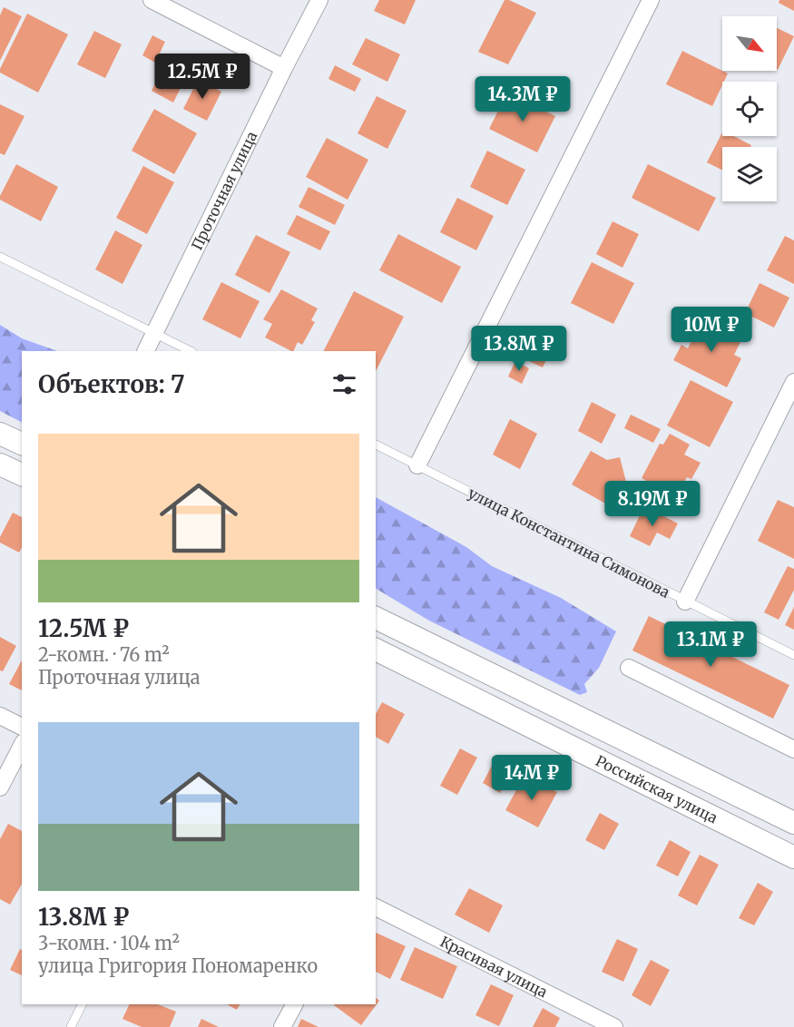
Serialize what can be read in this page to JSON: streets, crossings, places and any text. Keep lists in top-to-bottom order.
{
  "streets": {
    "main road": ["Российская улица"],
    "street": ["Проточная улица", "Красивая улица"],
    "lane": ["улица Константина Симонова"]
  },
  "north": "bottom right",
  "page": {
    "price": [
      "12.5M ₽",
      "14.3M ₽",
      "10M ₽",
      "13.8M ₽",
      "8.19M ₽",
      "13.1M ₽",
      "14M ₽"
    ],
    "heading": "Объектов: 7",
    "list": [
      {
        "name": "12.5M ₽",
        "note": "2-комн. · 76 m² · Проточная улица"
      },
      {
        "name": "13.8M ₽",
        "note": "3-комн. · 104 m² · улица Григория Пономаренко"
      }
    ]
  }
}
